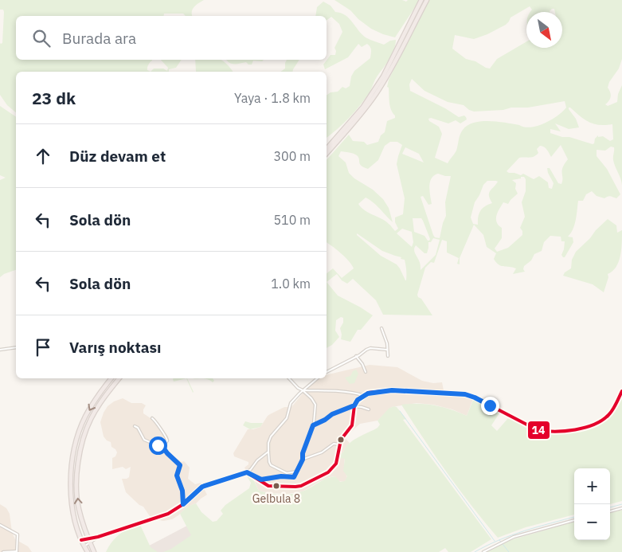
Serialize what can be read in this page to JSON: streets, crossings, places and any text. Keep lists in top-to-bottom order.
{
  "places": ["Gelbula 8"],
  "lines": ["transit line 14"],
  "north": "bottom right",
  "page": {
    "search": "Burada ara",
    "heading": ["23 dk", "Yaya · 1.8 km"],
    "list": [
      ["Düz devam et", "300 m"],
      ["Sola dön", "510 m"],
      ["Sola dön", "1.0 km"],
      "Varış noktası"
    ],
    "map_buttons": ["+", "−"]
  }
}
